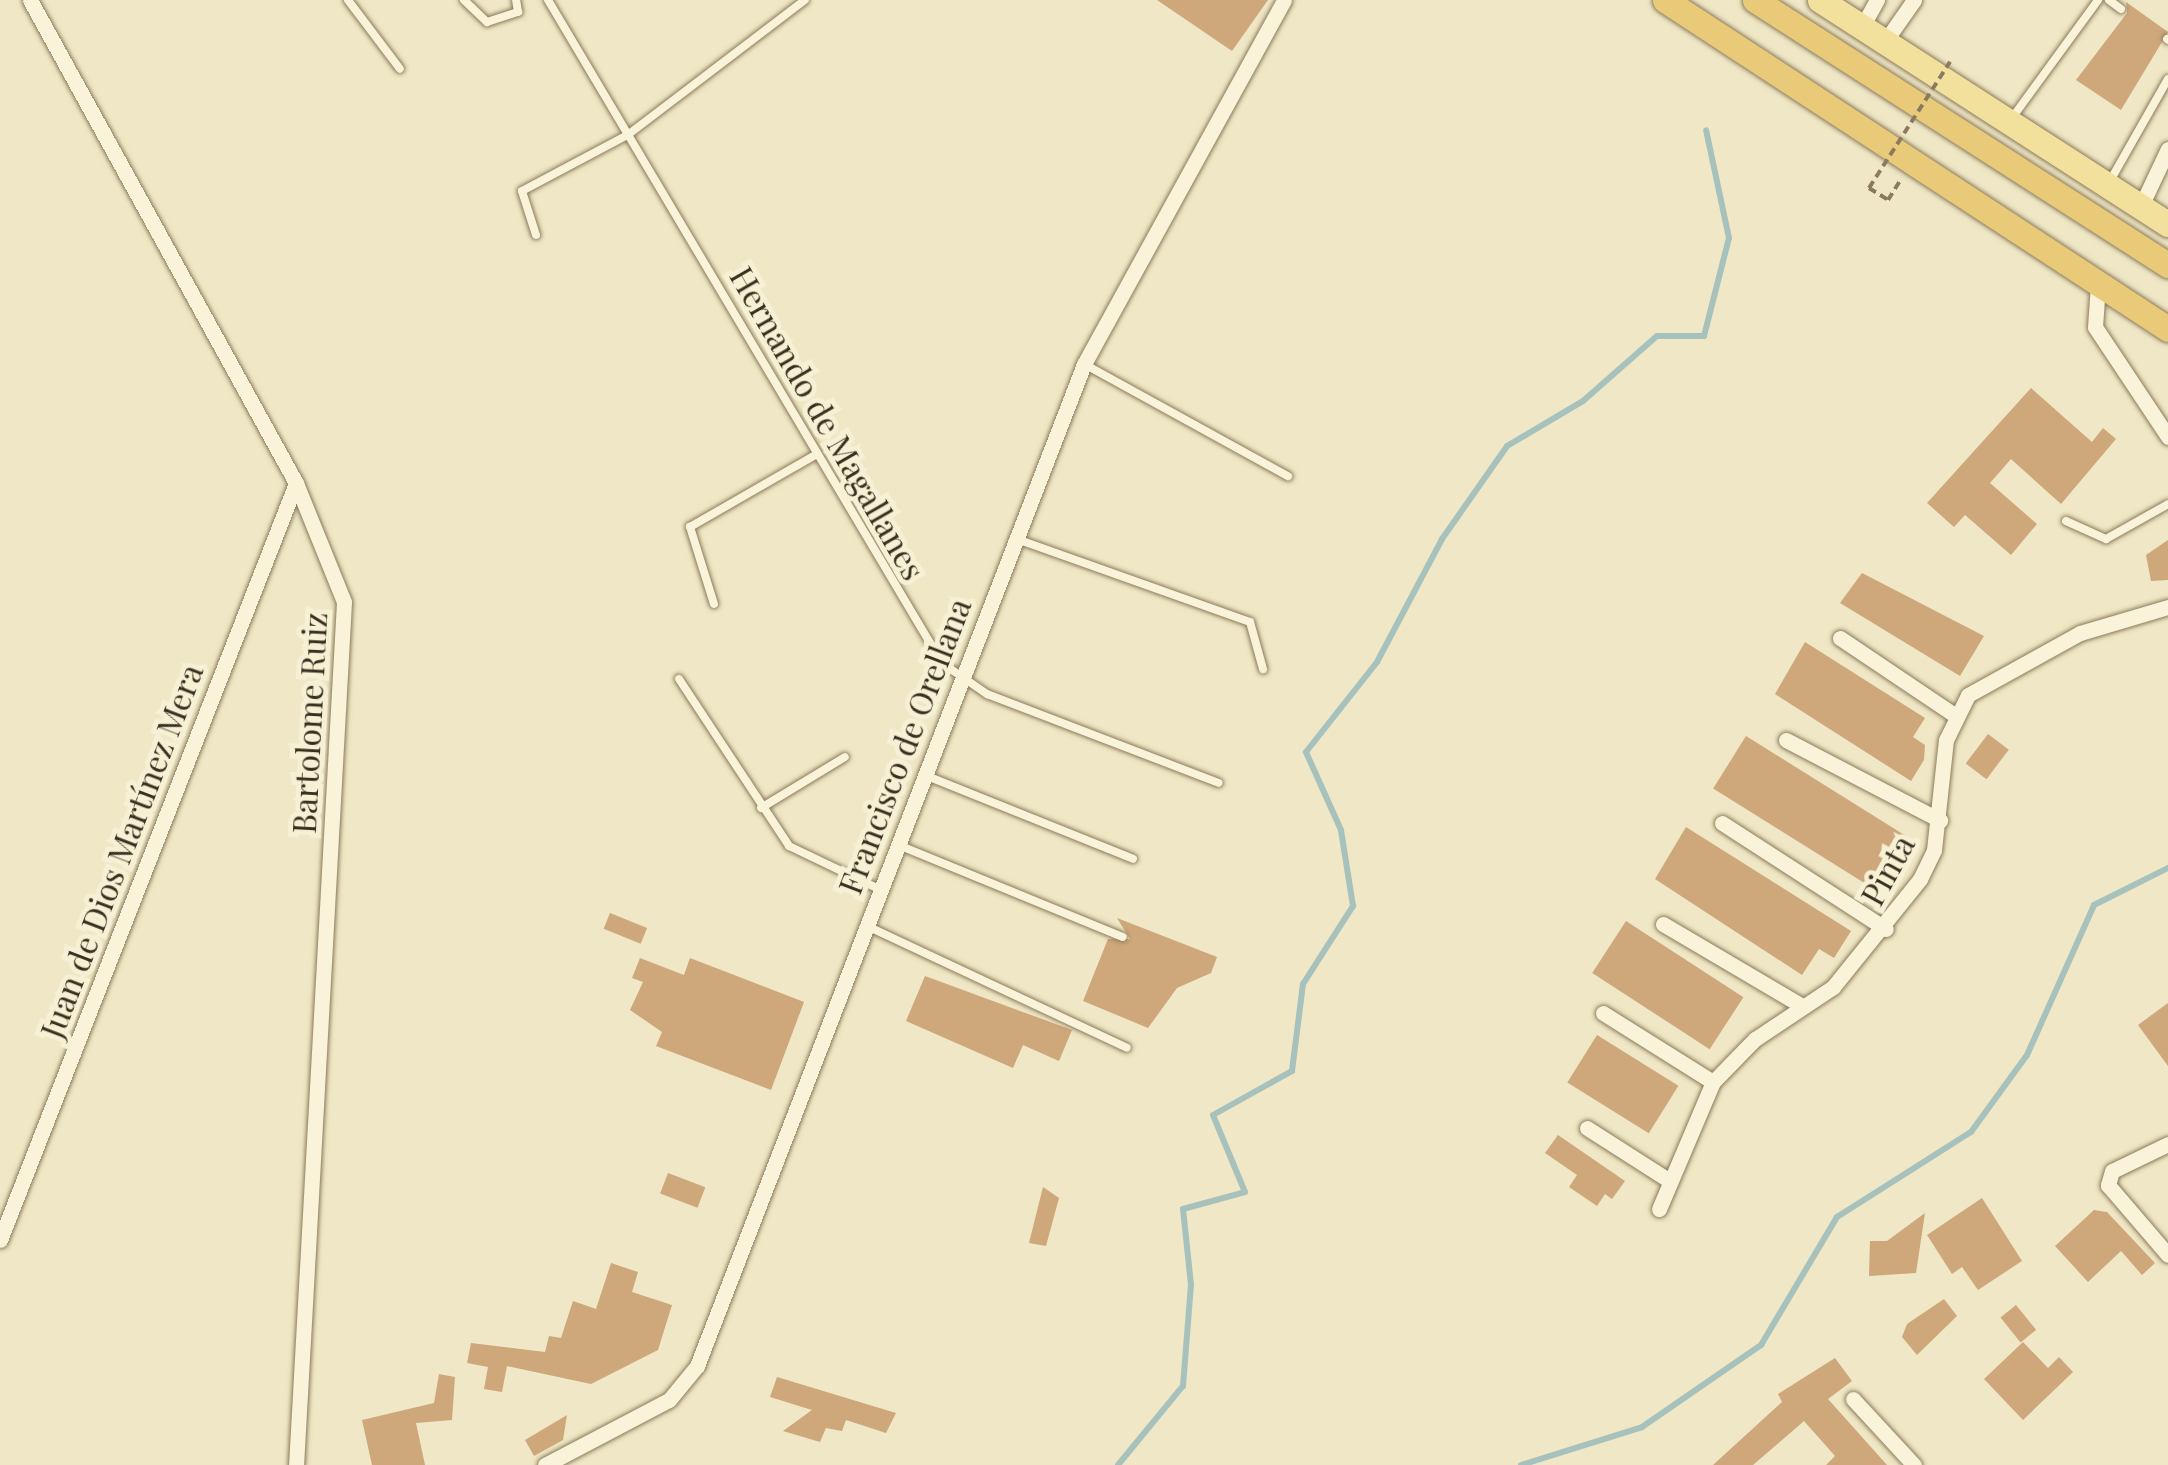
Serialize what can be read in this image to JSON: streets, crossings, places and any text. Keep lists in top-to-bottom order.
{
  "streets": {
    "street": [
      "Bartolome Ruiz",
      "Francisco de Orellana",
      "Juan de Dios Martínez Mera",
      "Pinta"
    ],
    "lane": ["Hernando de Magallanes"]
  },
  "crossings": [
    ["Hernando de Magallanes", "Francisco de Orellana"],
    ["Bartolome Ruiz", "Juan de Dios Martínez Mera"]
  ]
}
